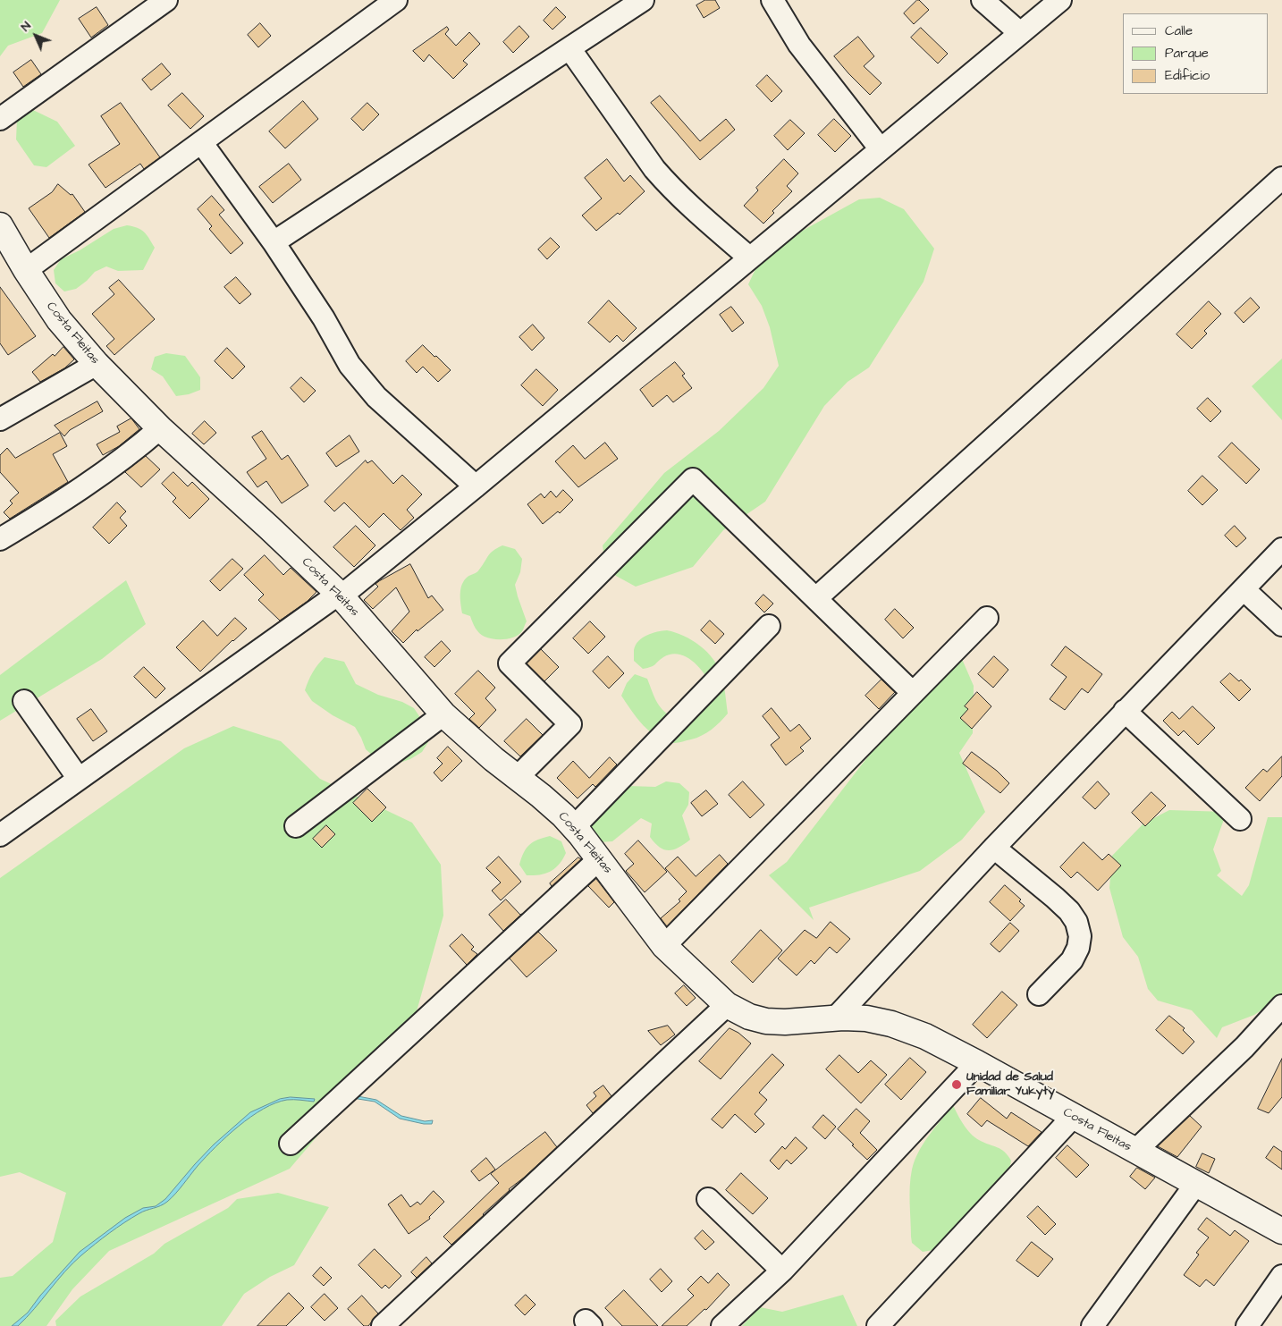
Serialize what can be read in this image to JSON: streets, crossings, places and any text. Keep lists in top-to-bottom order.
{
  "streets": {
    "main road": ["Costa Fleitas"]
  },
  "places": ["Unidad de Salud Familiar Yukyty"],
  "legend": ["Calle", "Parque", "Edificio"],
  "north": "top left"
}
